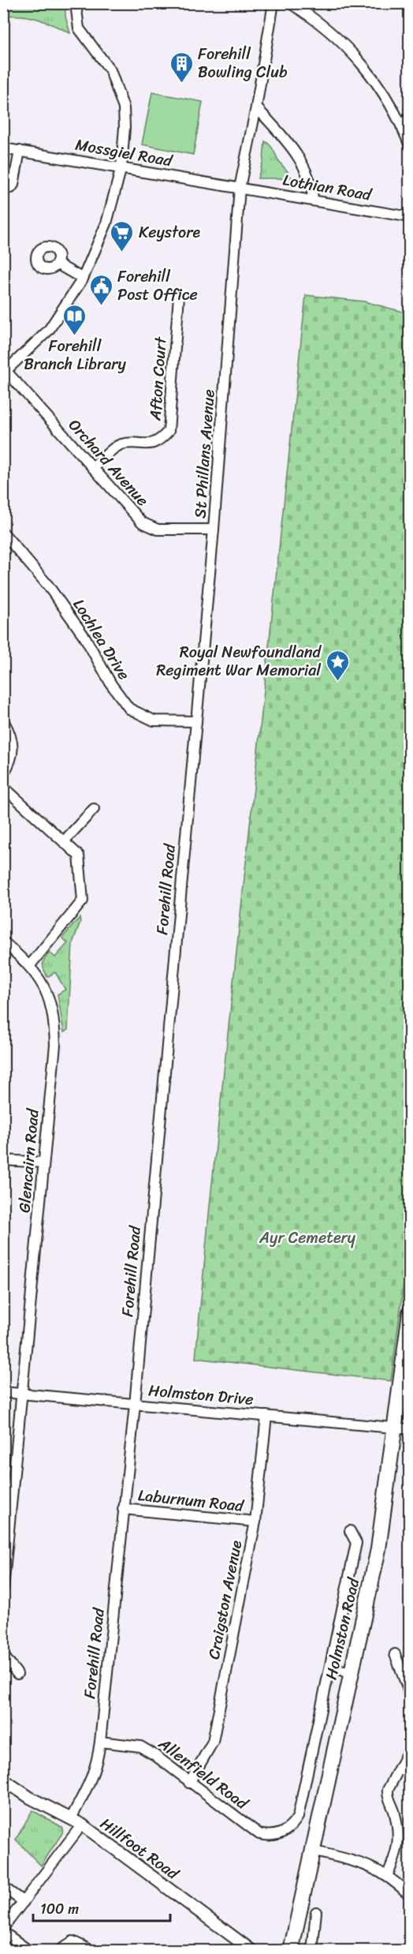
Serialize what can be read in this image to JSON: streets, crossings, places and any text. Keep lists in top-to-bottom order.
{
  "streets": {
    "main road": ["Holmston Road"],
    "street": [
      "Mossgiel Road",
      "Lothian Road",
      "Afton Court",
      "St Phillans Avenue",
      "Orchard Avenue",
      "Lochlea Drive",
      "Forehill Road",
      "Glencairn Road",
      "Holmston Drive",
      "Laburnum Road",
      "Craigston Avenue",
      "Allenfield Road",
      "Hillfoot Road"
    ]
  },
  "crossings": [
    ["Mossgiel Road", "Lothian Road"],
    ["Mossgiel Road", "St Phillans Avenue"],
    ["Lothian Road", "St Phillans Avenue"],
    ["Afton Court", "Orchard Avenue"],
    ["St Phillans Avenue", "Orchard Avenue"],
    ["St Phillans Avenue", "Lochlea Drive"],
    ["St Phillans Avenue", "Forehill Road"],
    ["Lochlea Drive", "Forehill Road"],
    ["Forehill Road", "Holmston Drive"],
    ["Forehill Road", "Laburnum Road"],
    ["Forehill Road", "Allenfield Road"],
    ["Forehill Road", "Hillfoot Road"],
    ["Glencairn Road", "Holmston Drive"],
    ["Holmston Drive", "Craigston Avenue"],
    ["Holmston Drive", "Holmston Road"],
    ["Laburnum Road", "Craigston Avenue"],
    ["Craigston Avenue", "Allenfield Road"],
    ["Holmston Road", "Allenfield Road"]
  ],
  "parks": ["Ayr Cemetery"],
  "places": {
    "building": ["Forehill Bowling Club"],
    "supermarket": ["Keystore"],
    "public building": ["Forehill Post Office"],
    "library": ["Forehill Branch Library"],
    "place": ["Royal Newfoundland Regiment War Memorial"]
  },
  "scale_bar": "100 m"
}
